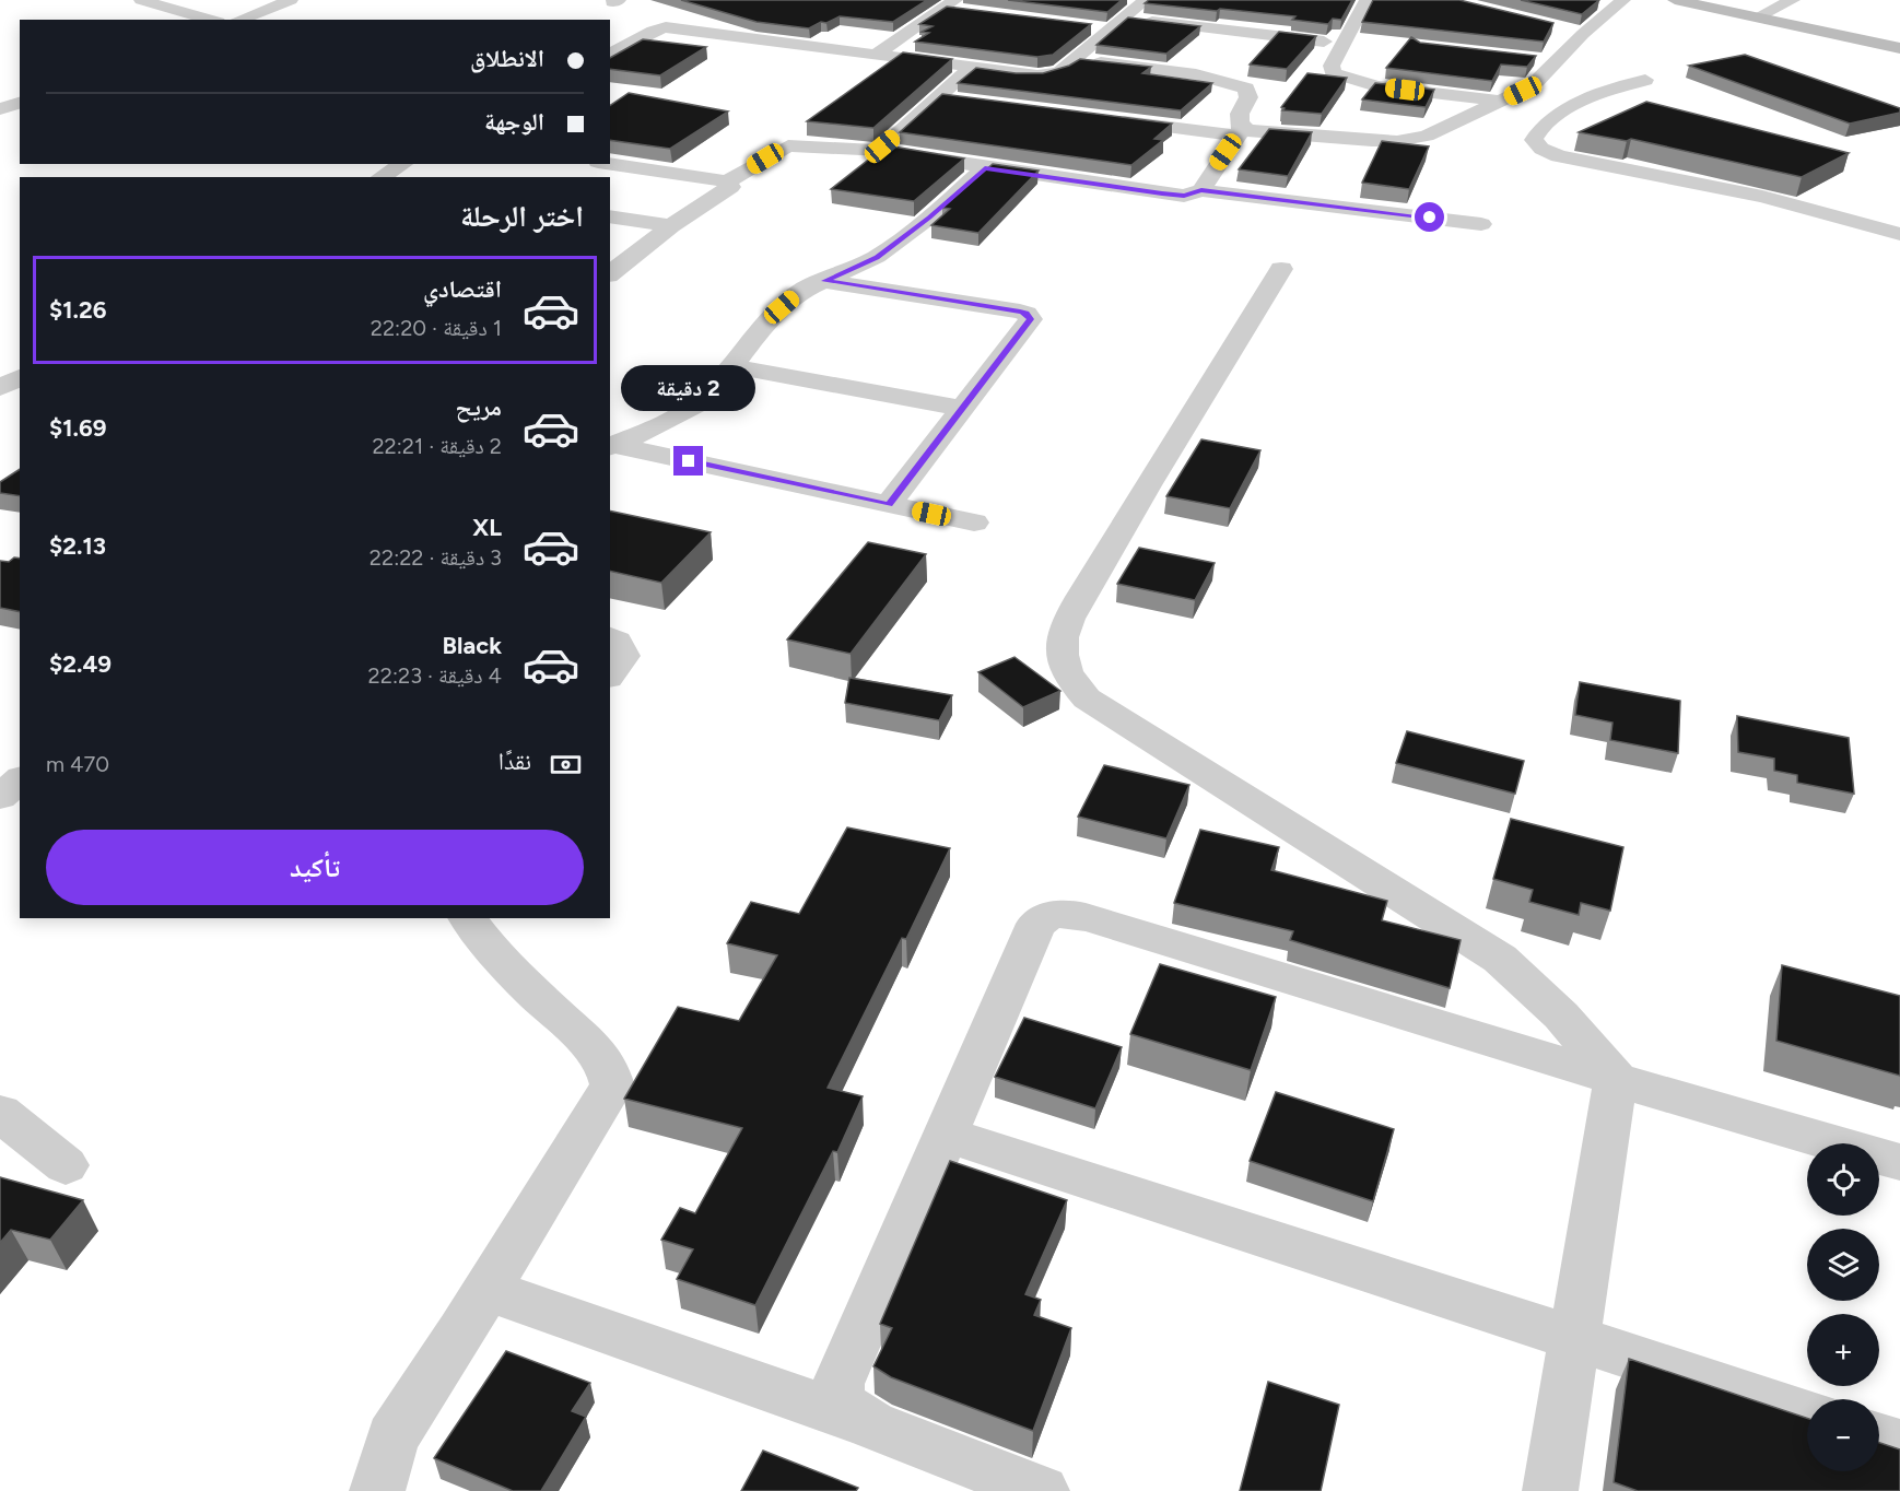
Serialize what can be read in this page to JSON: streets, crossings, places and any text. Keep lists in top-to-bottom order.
{
  "page": {
    "banner": ["الانطلاق", "الوجهة"],
    "heading": "اختر الرحلة",
    "list": [
      {
        "name": "اقتصادي",
        "note": "1 دقيقة · 22:20",
        "value": "$1.26"
      },
      {
        "name": "مريح",
        "note": "2 دقيقة · 22:21",
        "value": "$1.69"
      },
      {
        "name": "XL",
        "note": "3 دقيقة · 22:22",
        "value": "$2.13"
      },
      {
        "name": "Black",
        "note": "4 دقيقة · 22:23",
        "value": "$2.49"
      }
    ],
    "bubble": "2 دقيقة",
    "pay": ["نقدًا", "470 m"],
    "buttons": "تأكيد",
    "map_buttons": ["+", "−"]
  }
}
